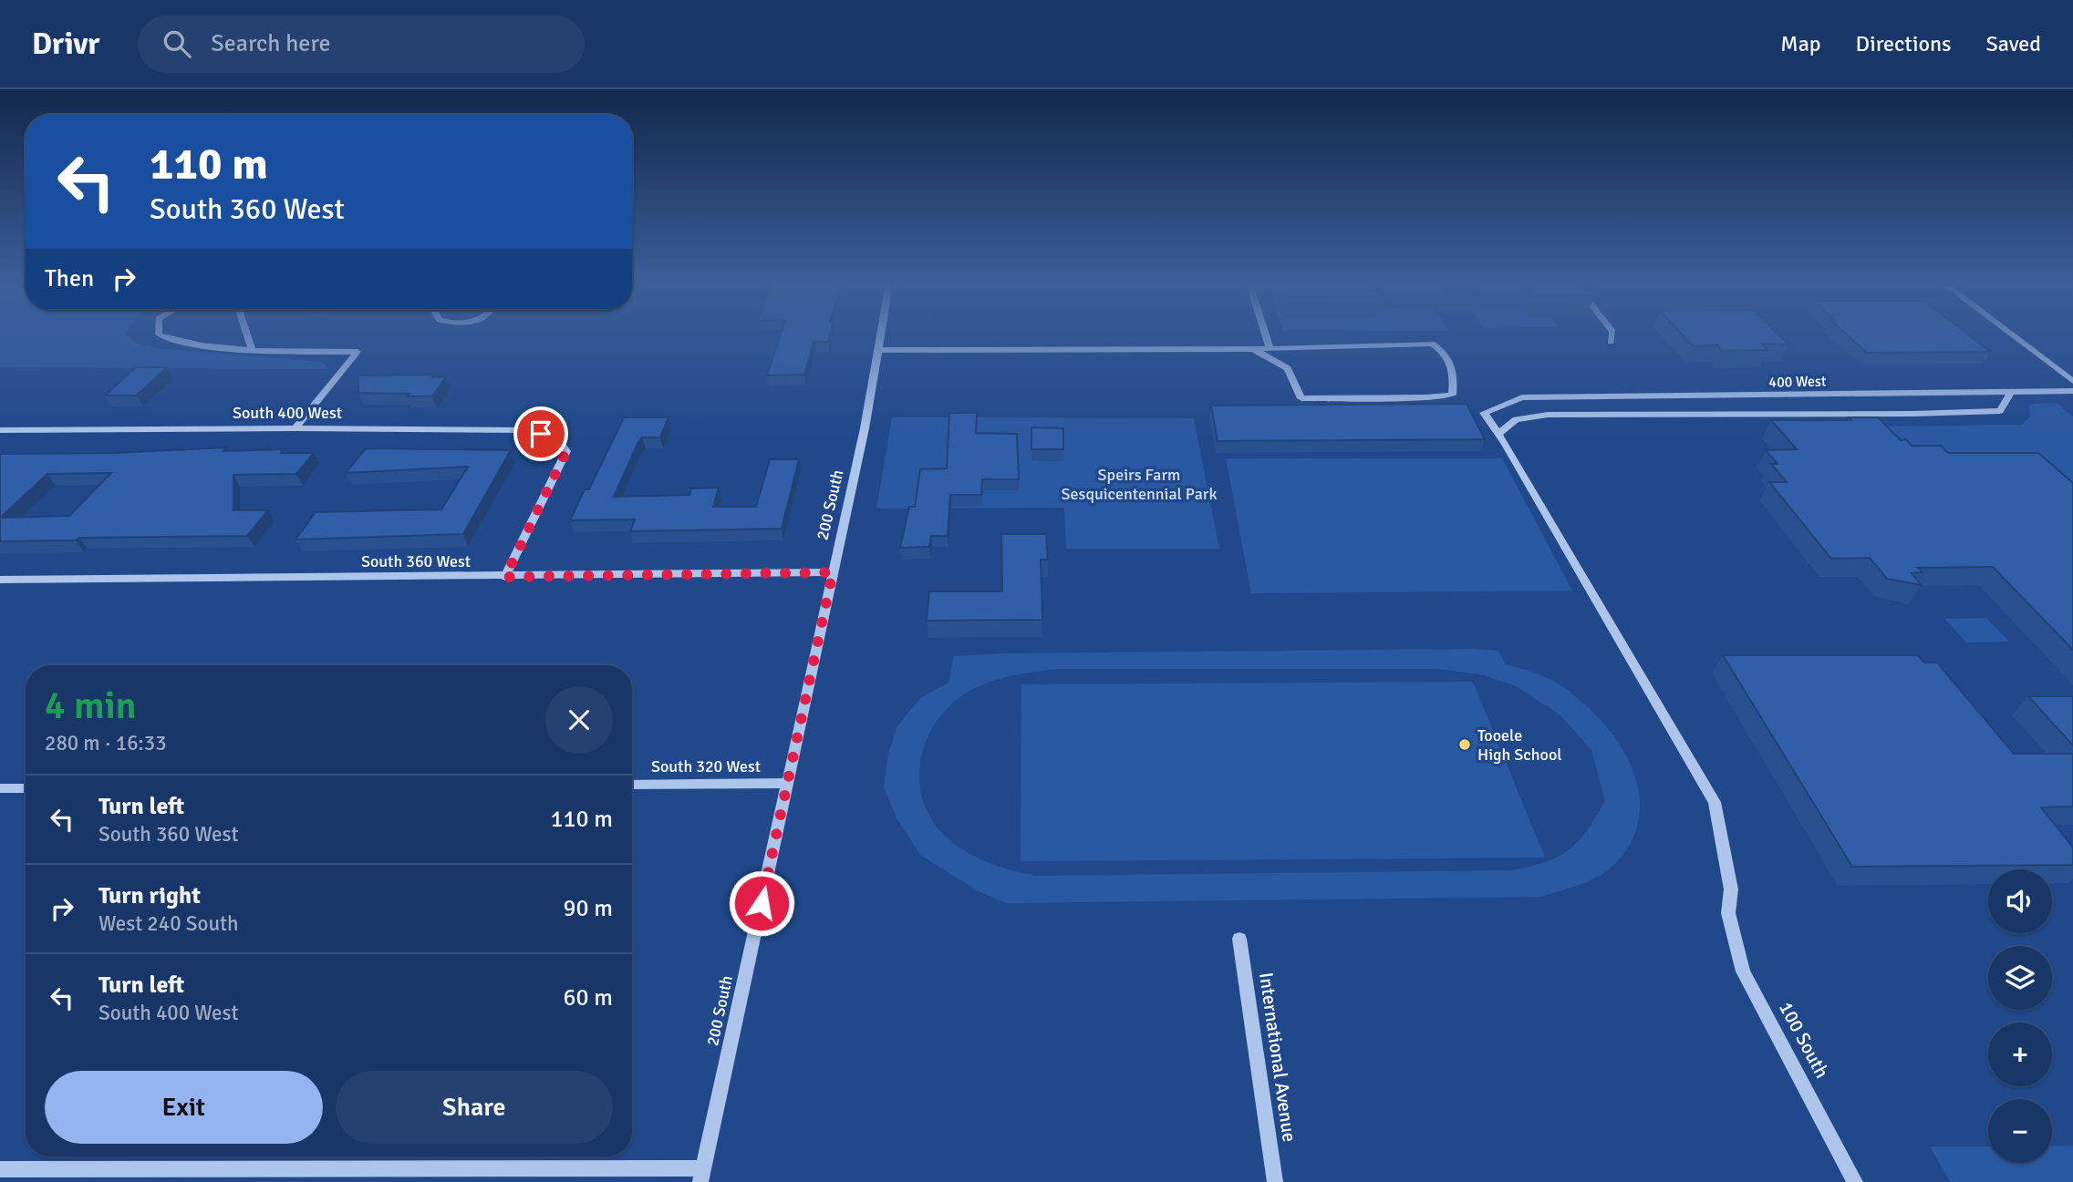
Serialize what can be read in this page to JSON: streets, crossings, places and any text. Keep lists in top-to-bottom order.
{
  "streets": {
    "street": [
      "400 West",
      "South 400 West",
      "200 South",
      "South 360 West",
      "South 320 West",
      "100 South",
      "International Avenue"
    ]
  },
  "crossings": [
    ["400 West", "100 South"],
    ["South 400 West", "South 360 West"],
    ["200 South", "South 360 West"],
    ["200 South", "South 320 West"]
  ],
  "parks": ["Speirs Farm Sesquicentennial Park"],
  "places": ["Tooele High School"],
  "page": {
    "header": "Drivr",
    "search": "Search here",
    "nav": ["Map", "Directions", "Saved"],
    "turn": ["110 m", "South 360 West"],
    "then": "Then",
    "heading": ["4 min", "280 m · 16:33"],
    "list": [
      {
        "name": "Turn left",
        "note": "South 360 West",
        "value": "110 m"
      },
      {
        "name": "Turn right",
        "note": "West 240 South",
        "value": "90 m"
      },
      {
        "name": "Turn left",
        "note": "South 400 West",
        "value": "60 m"
      }
    ],
    "map_buttons": ["+", "−"],
    "buttons": ["Exit", "Share"]
  }
}
